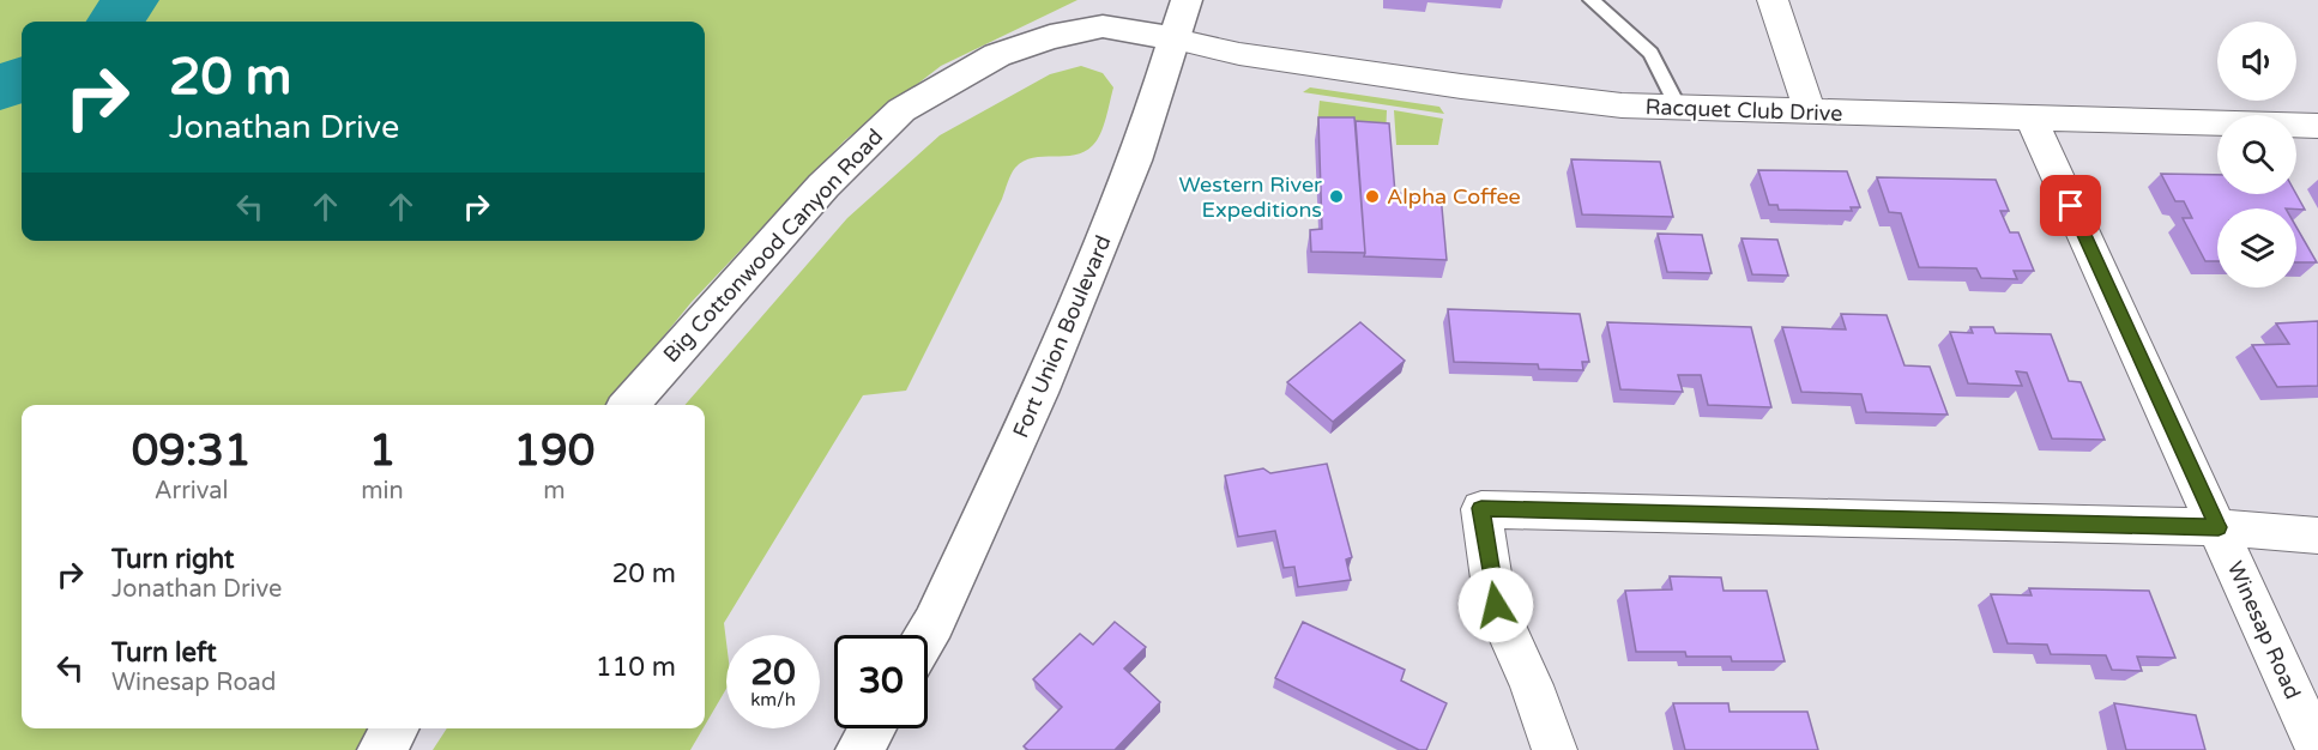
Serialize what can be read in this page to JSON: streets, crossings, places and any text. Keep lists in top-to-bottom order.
{
  "streets": {
    "main road": ["Big Cottonwood Canyon Road", "Fort Union Boulevard"],
    "street": ["Racquet Club Drive", "Winesap Road"]
  },
  "crossings": [
    ["Racquet Club Drive", "Big Cottonwood Canyon Road"],
    ["Racquet Club Drive", "Fort Union Boulevard"],
    ["Racquet Club Drive", "Winesap Road"],
    ["Big Cottonwood Canyon Road", "Fort Union Boulevard"]
  ],
  "places": ["Western River Expeditions", "Alpha Coffee"],
  "page": {
    "turn": ["20 m", "Jonathan Drive"],
    "eta": [
      "09:31",
      "Arrival",
      "1",
      "min",
      "190",
      "m"
    ],
    "list": [
      {
        "name": "Turn right",
        "note": "Jonathan Drive",
        "value": "20 m"
      },
      {
        "name": "Turn left",
        "note": "Winesap Road",
        "value": "110 m"
      }
    ],
    "speed": "20 km/h",
    "limit": "30"
  }
}
